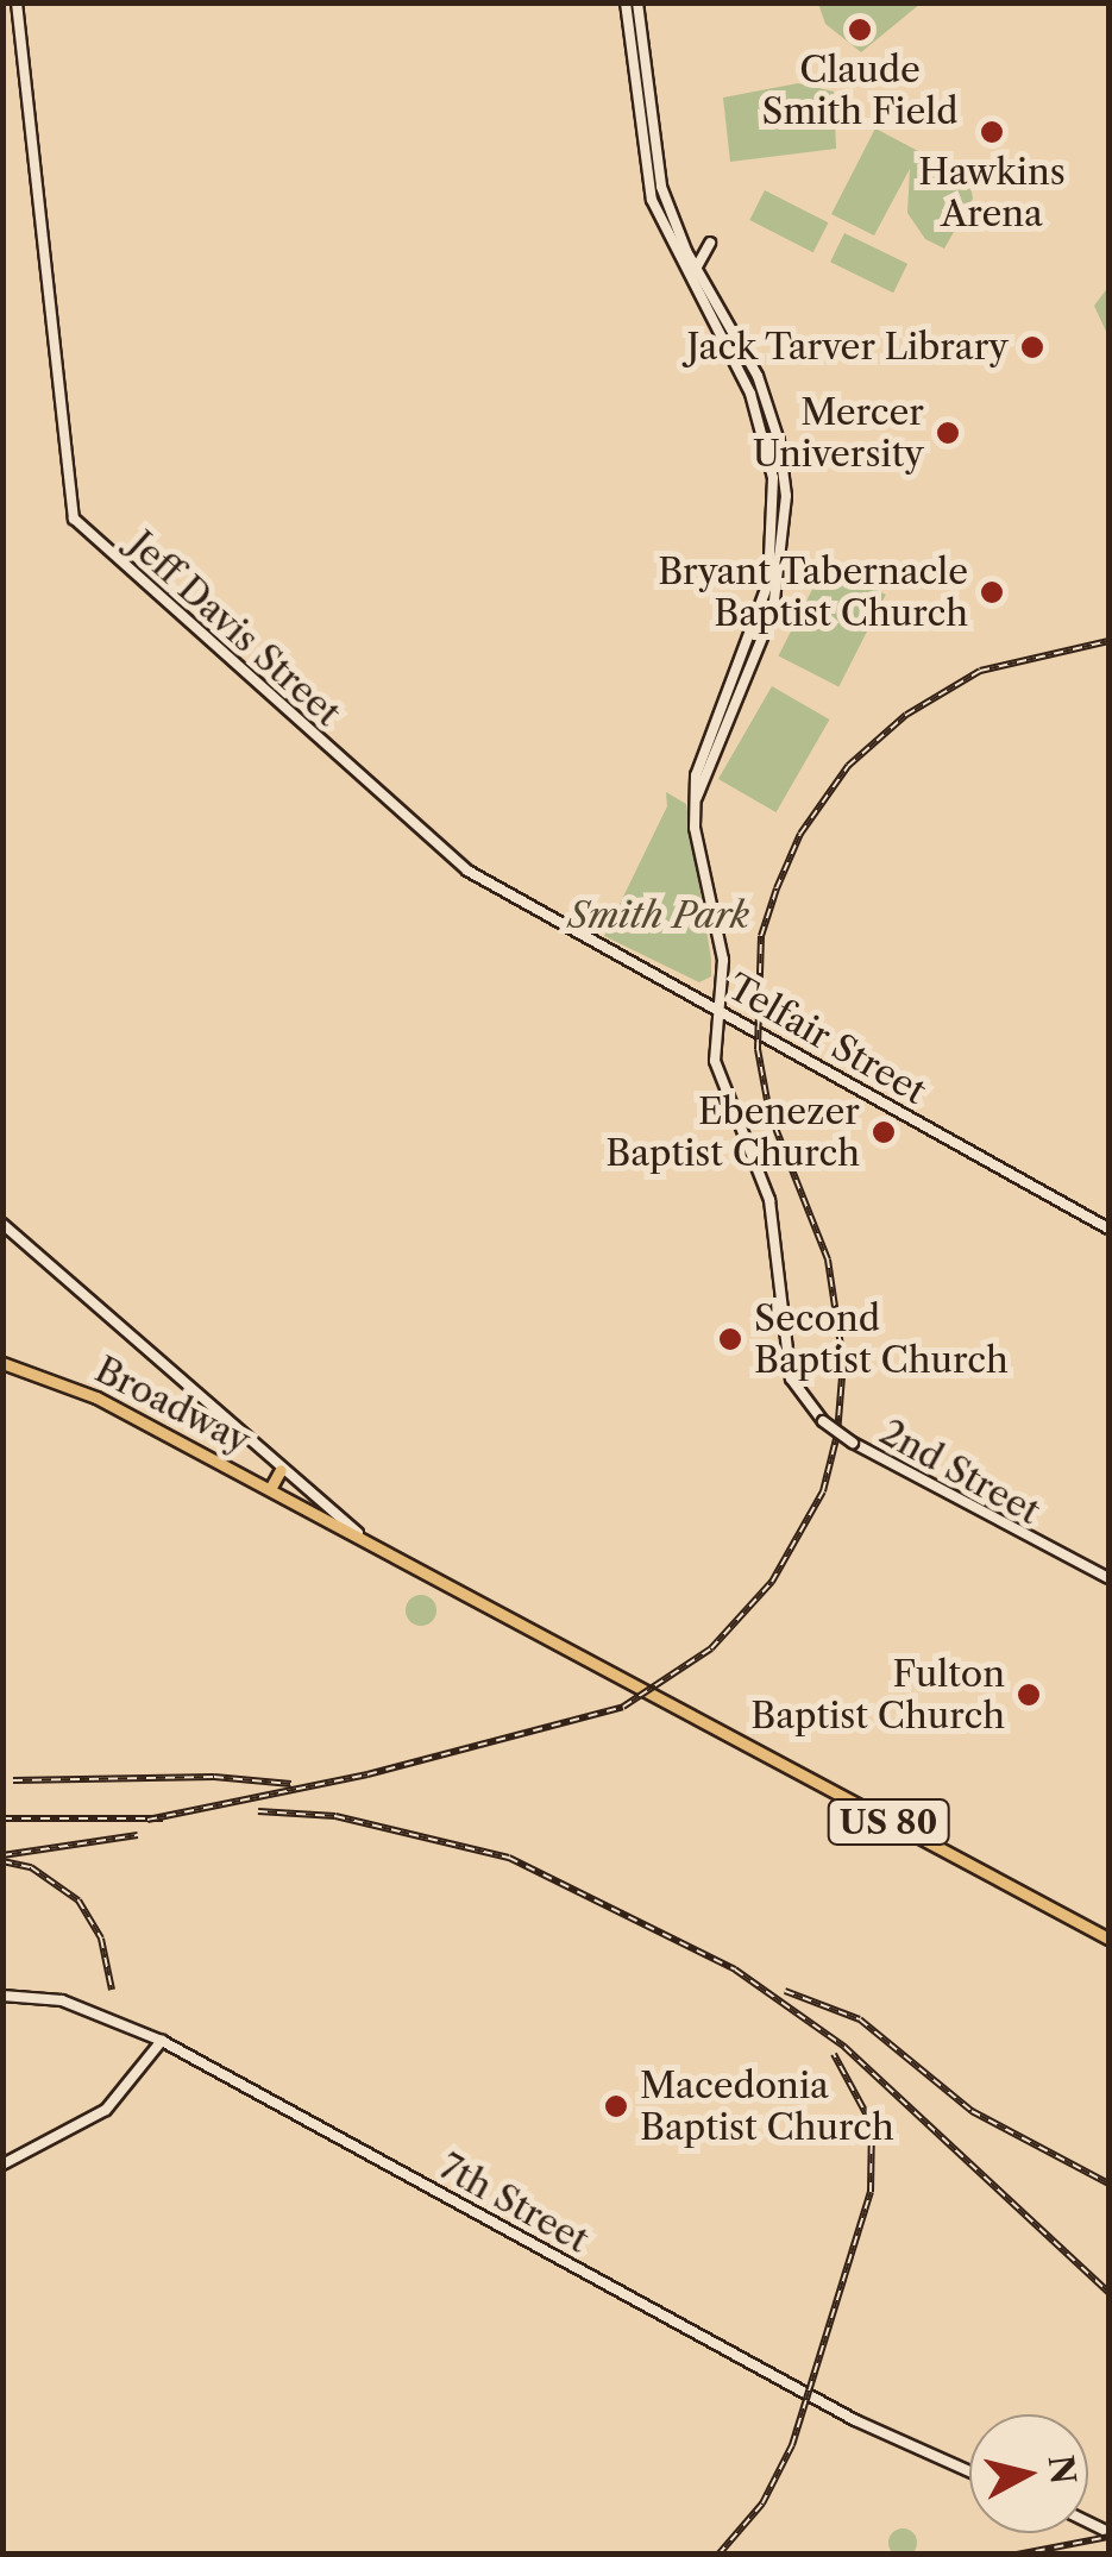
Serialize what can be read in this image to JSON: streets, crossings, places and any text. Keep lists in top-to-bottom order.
{
  "streets": {
    "main road": ["Broadway", "US 80"],
    "street": [
      "Jeff Davis Street",
      "Telfair Street",
      "2nd Street",
      "7th Street"
    ]
  },
  "crossings": [
    ["Jeff Davis Street", "Telfair Street"],
    ["Telfair Street", "2nd Street"],
    ["Broadway", "US 80"]
  ],
  "parks": ["Smith Park"],
  "places": [
    "Claude Smith Field",
    "Hawkins Arena",
    "Jack Tarver Library",
    "Mercer University",
    "Bryant Tabernacle Baptist Church",
    "Ebenezer Baptist Church",
    "Second Baptist Church",
    "Fulton Baptist Church",
    "Macedonia Baptist Church"
  ],
  "north": "right"
}
